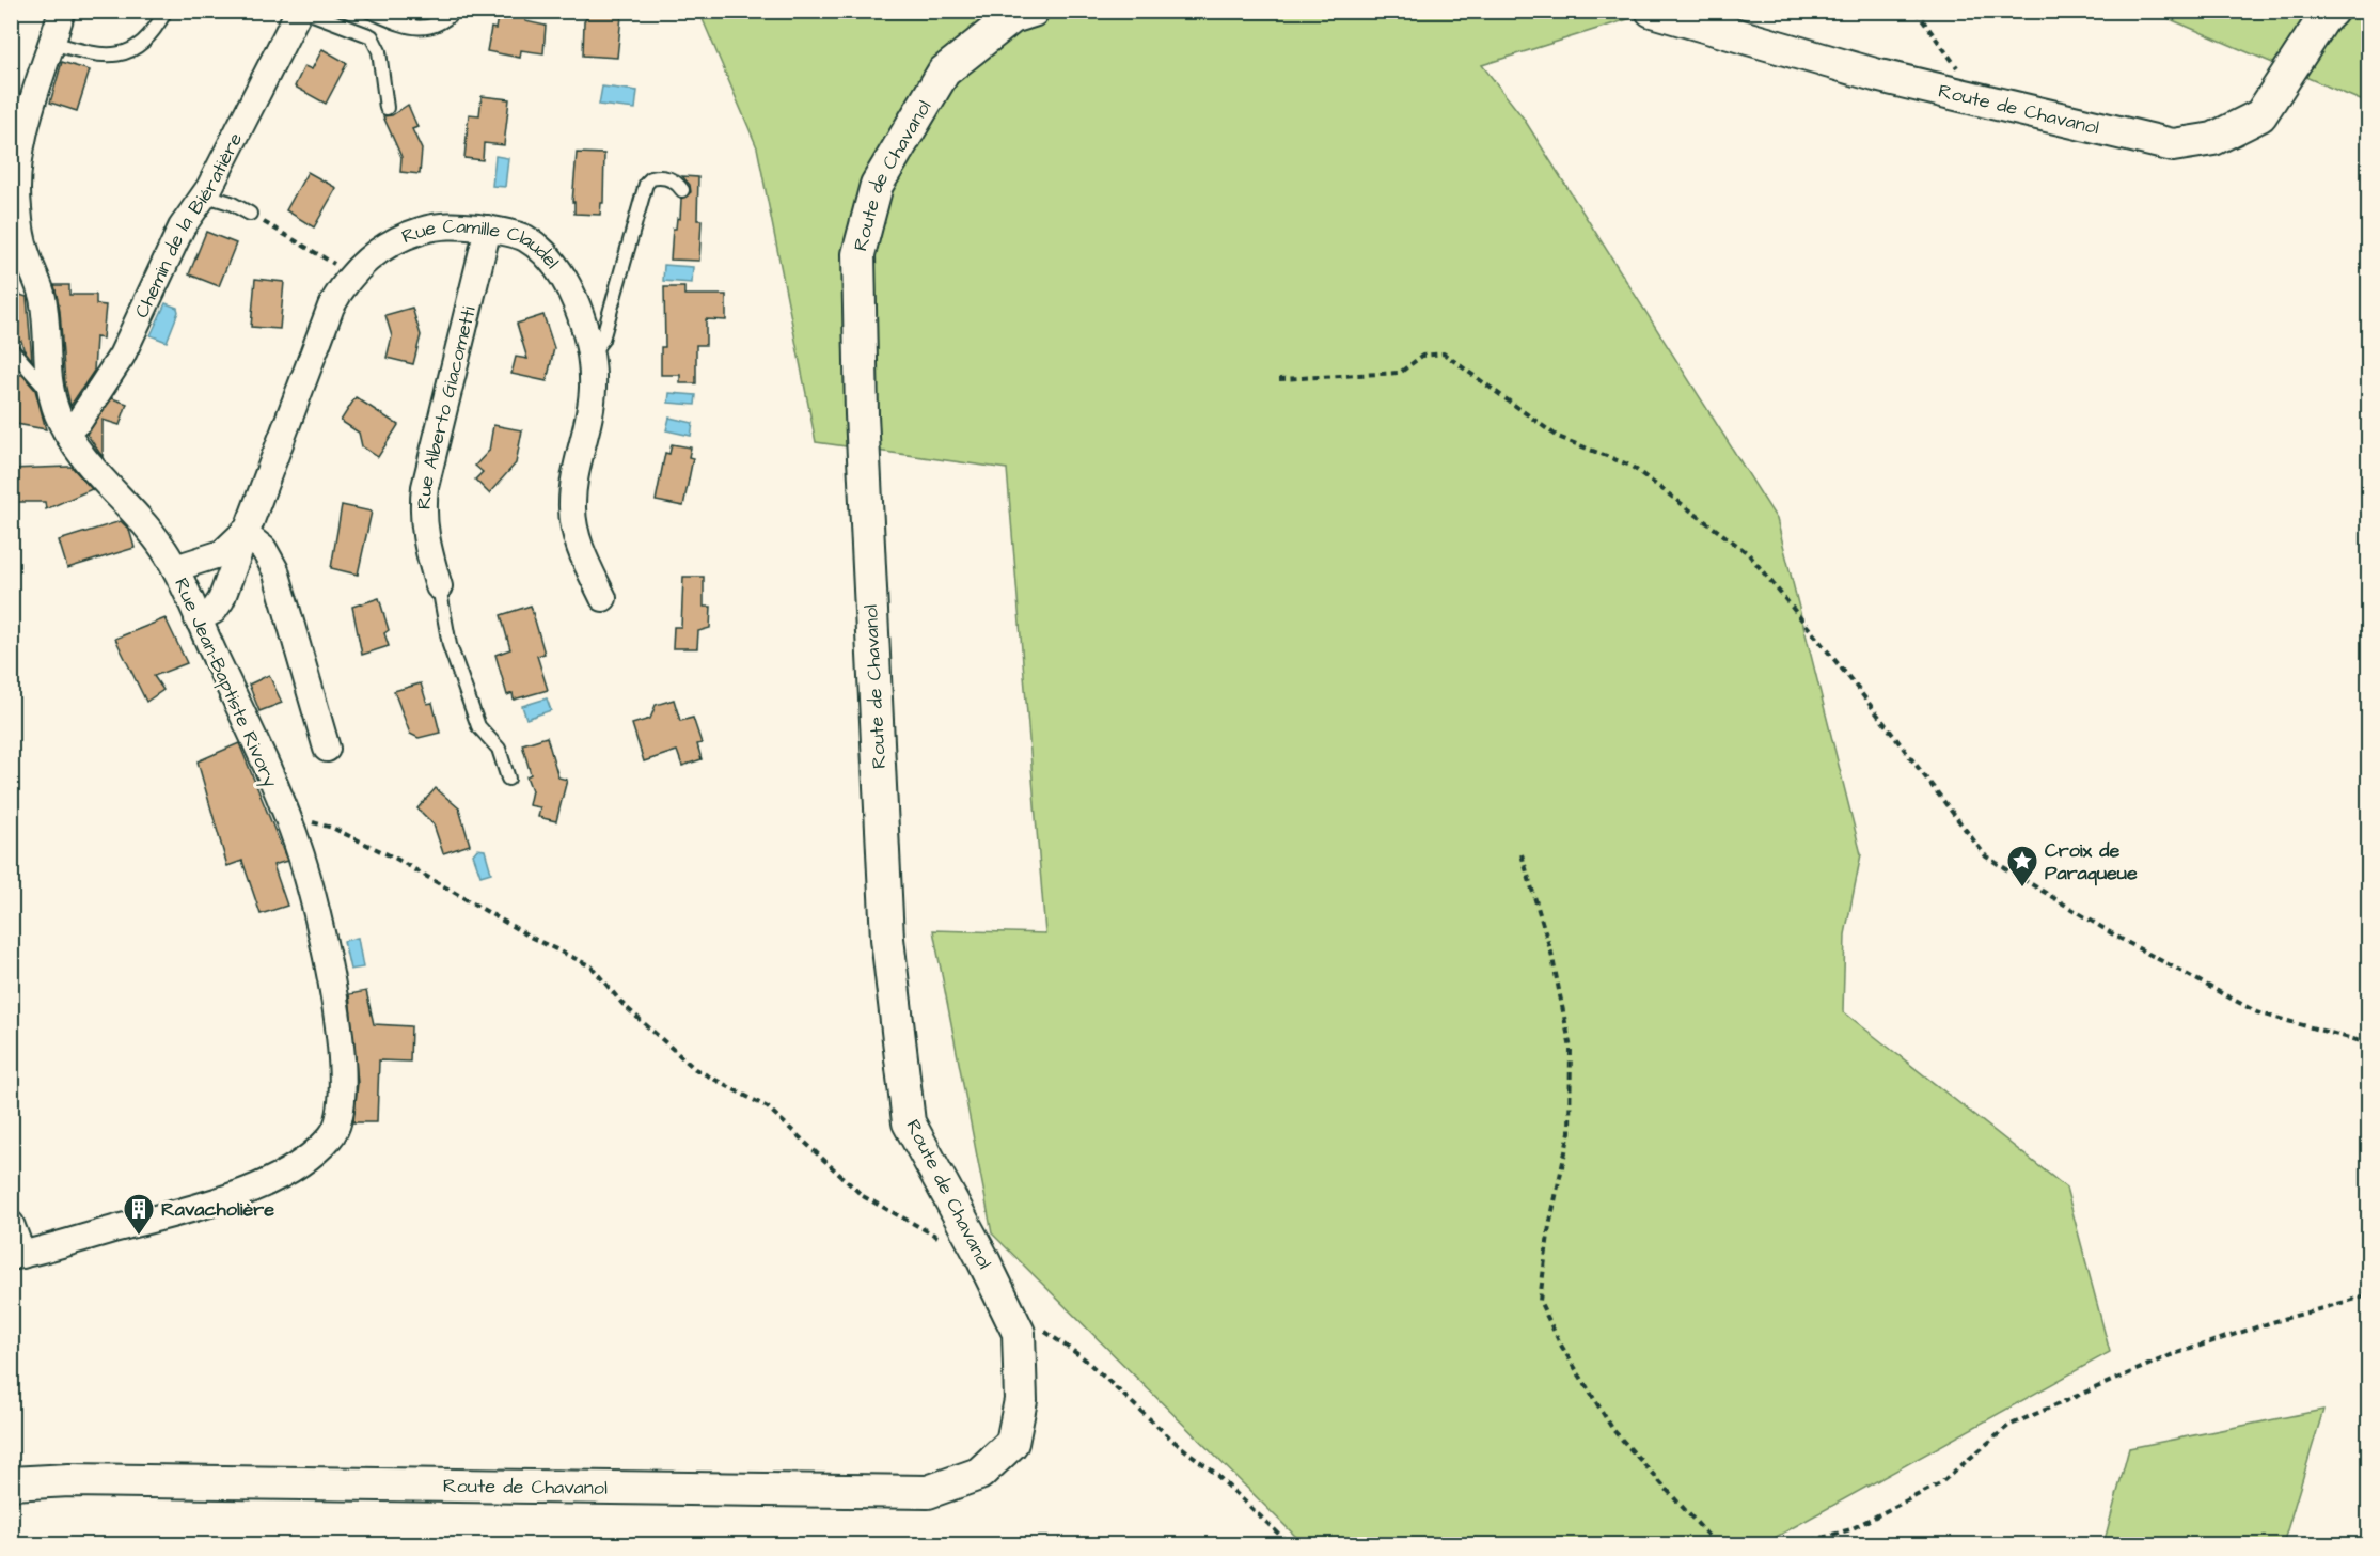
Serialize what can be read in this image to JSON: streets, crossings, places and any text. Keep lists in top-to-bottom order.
{
  "streets": {
    "street": [
      "Route de Chavanol",
      "Chemin de la Biératière",
      "Rue Camille Claudel",
      "Rue Alberto Giacometti",
      "Rue Jean-Baptiste Rivory"
    ]
  },
  "crossings": [
    ["Chemin de la Biératière", "Rue Jean-Baptiste Rivory"],
    ["Rue Camille Claudel", "Rue Alberto Giacometti"],
    ["Rue Camille Claudel", "Rue Jean-Baptiste Rivory"]
  ],
  "places": {
    "place": ["Croix de Paraqueue"],
    "building": ["Ravacholière"]
  }
}
